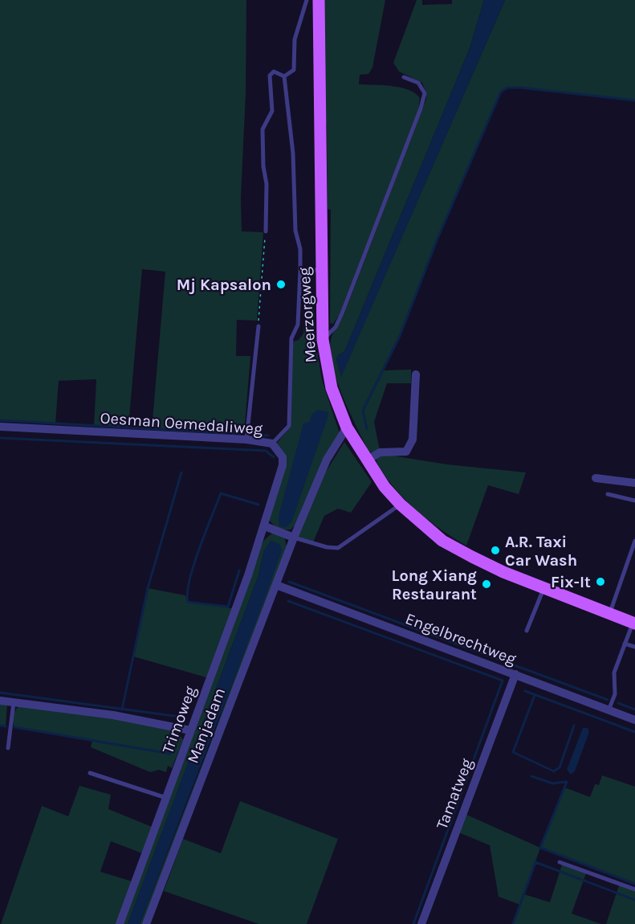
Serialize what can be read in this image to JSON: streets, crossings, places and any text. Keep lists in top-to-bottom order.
{
  "streets": {
    "main road": ["Meerzorgweg"],
    "street": [
      "Oesman Oemedaliweg",
      "Engelbrechtweg",
      "Trimoweg",
      "Manjadam",
      "Tamatweg"
    ]
  },
  "crossings": [
    ["Meerzorgweg", "Manjadam"],
    ["Oesman Oemedaliweg", "Trimoweg"],
    ["Engelbrechtweg", "Manjadam"],
    ["Engelbrechtweg", "Tamatweg"]
  ],
  "places": [
    "Mj Kapsalon",
    "A.R. Taxi Car Wash",
    "Fix-It",
    "Long Xiang Restaurant"
  ]
}
